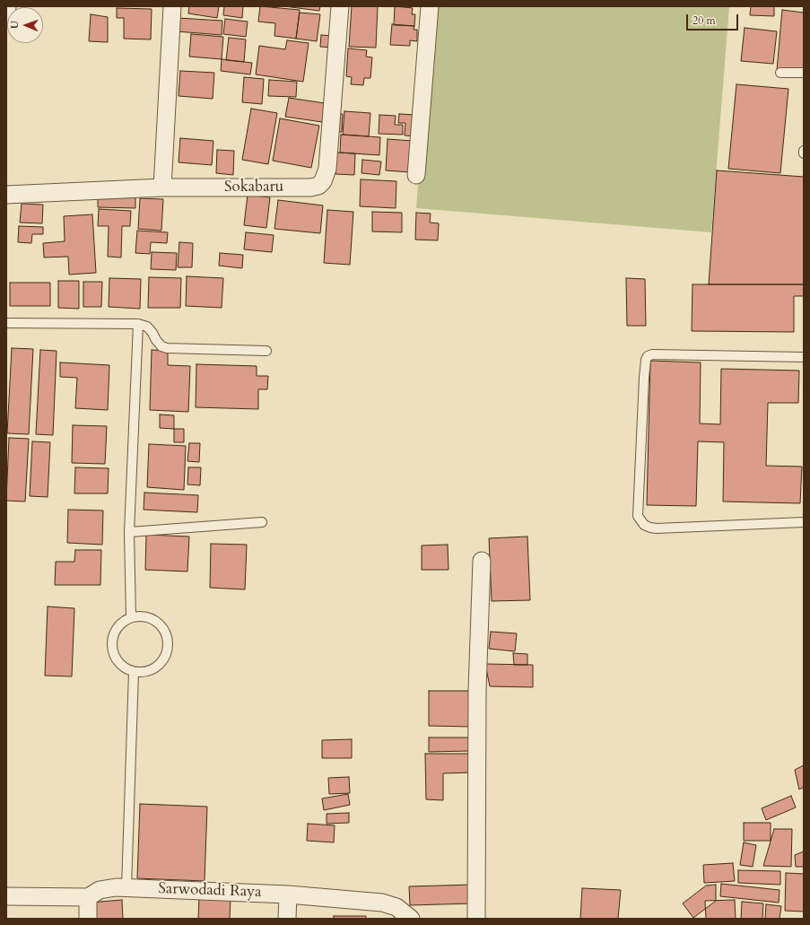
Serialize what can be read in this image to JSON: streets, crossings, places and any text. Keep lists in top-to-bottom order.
{
  "streets": {
    "street": ["Sokabaru", "Sarwodadi Raya"]
  },
  "scale_bar": "20 m",
  "north": "left"
}
